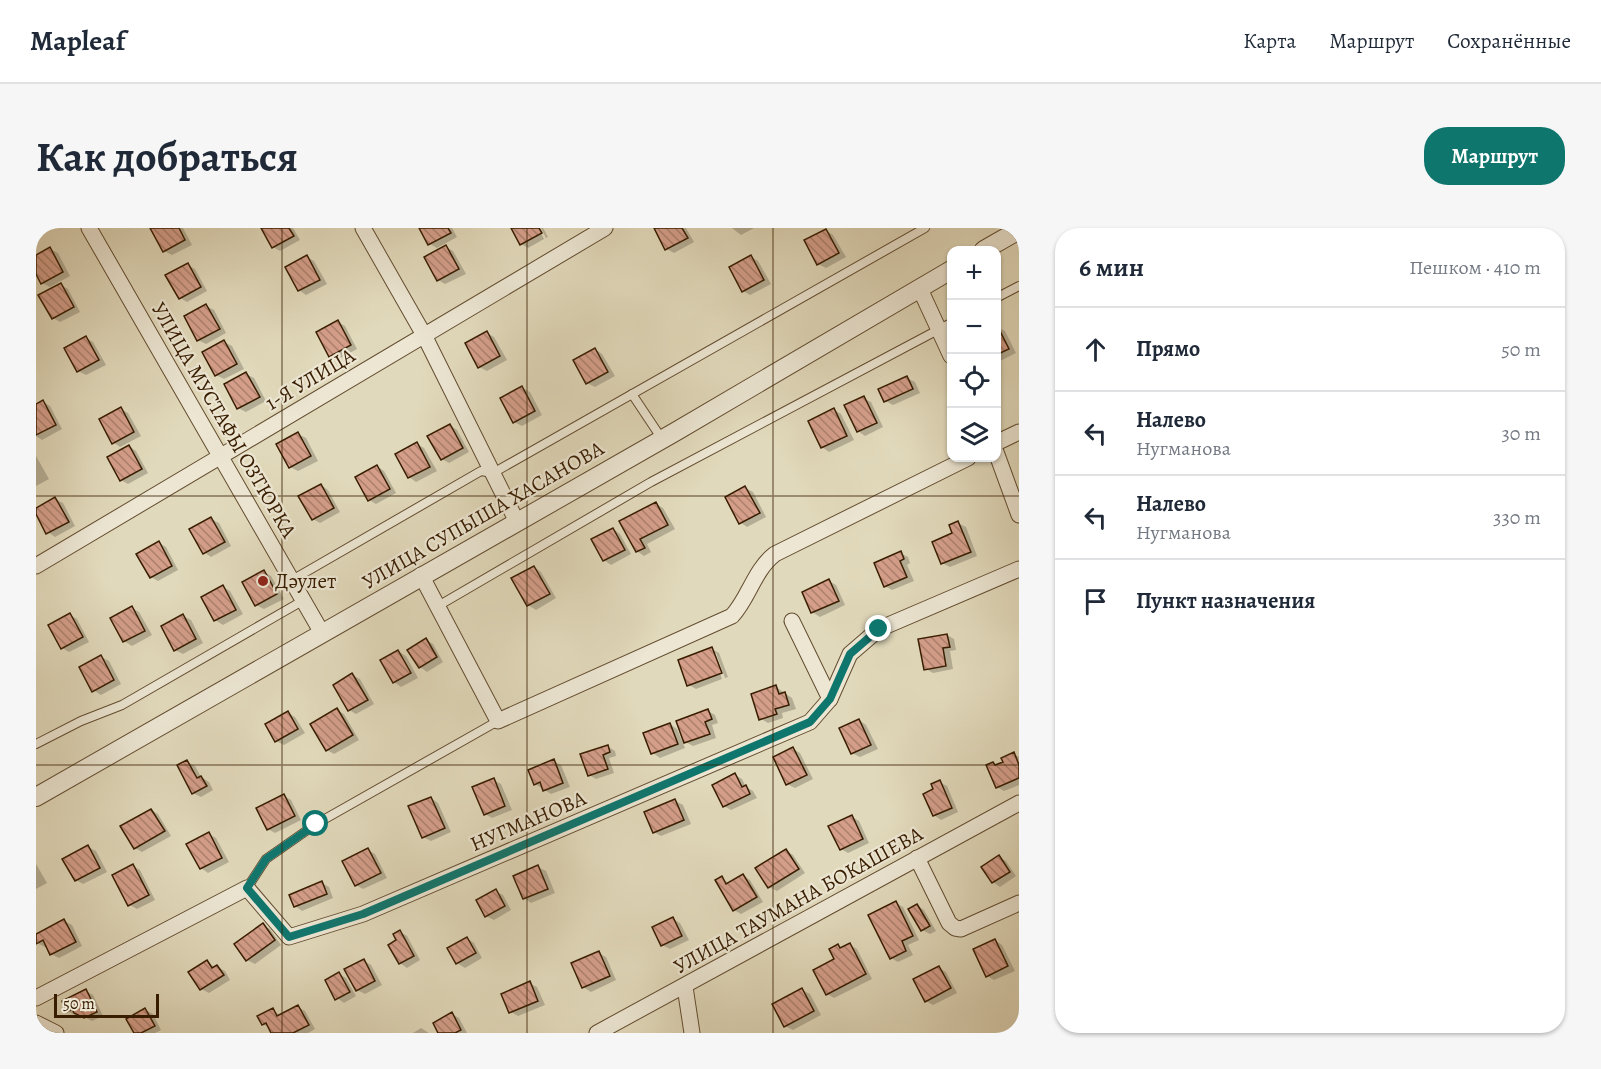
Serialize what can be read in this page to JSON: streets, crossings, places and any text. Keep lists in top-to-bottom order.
{
  "streets": {
    "street": [
      "1-Я УЛИЦА",
      "УЛИЦА МУСТАФЫ ОЗТЮРКА",
      "УЛИЦА СУПЫША ХАСАНОВА",
      "НУГМАНОВА",
      "УЛИЦА ТАУМАНА БОКАШЕВА"
    ]
  },
  "crossings": [
    ["1-Я УЛИЦА", "УЛИЦА МУСТАФЫ ОЗТЮРКА"],
    ["УЛИЦА МУСТАФЫ ОЗТЮРКА", "УЛИЦА СУПЫША ХАСАНОВА"]
  ],
  "places": ["Дәулет"],
  "scale_bar": "50 m",
  "page": {
    "header": "Mapleaf",
    "nav": ["Карта", "Маршрут", "Сохранённые"],
    "buttons": "Маршрут",
    "title": "Как добраться",
    "heading": ["6 мин", "Пешком · 410 m"],
    "map_buttons": ["+", "−"],
    "list": [
      ["Прямо", "50 m"],
      ["Налево", "Нугманова", "30 m"],
      ["Налево", "Нугманова", "330 m"],
      "Пункт назначения"
    ],
    "scale": "50 m"
  }
}
